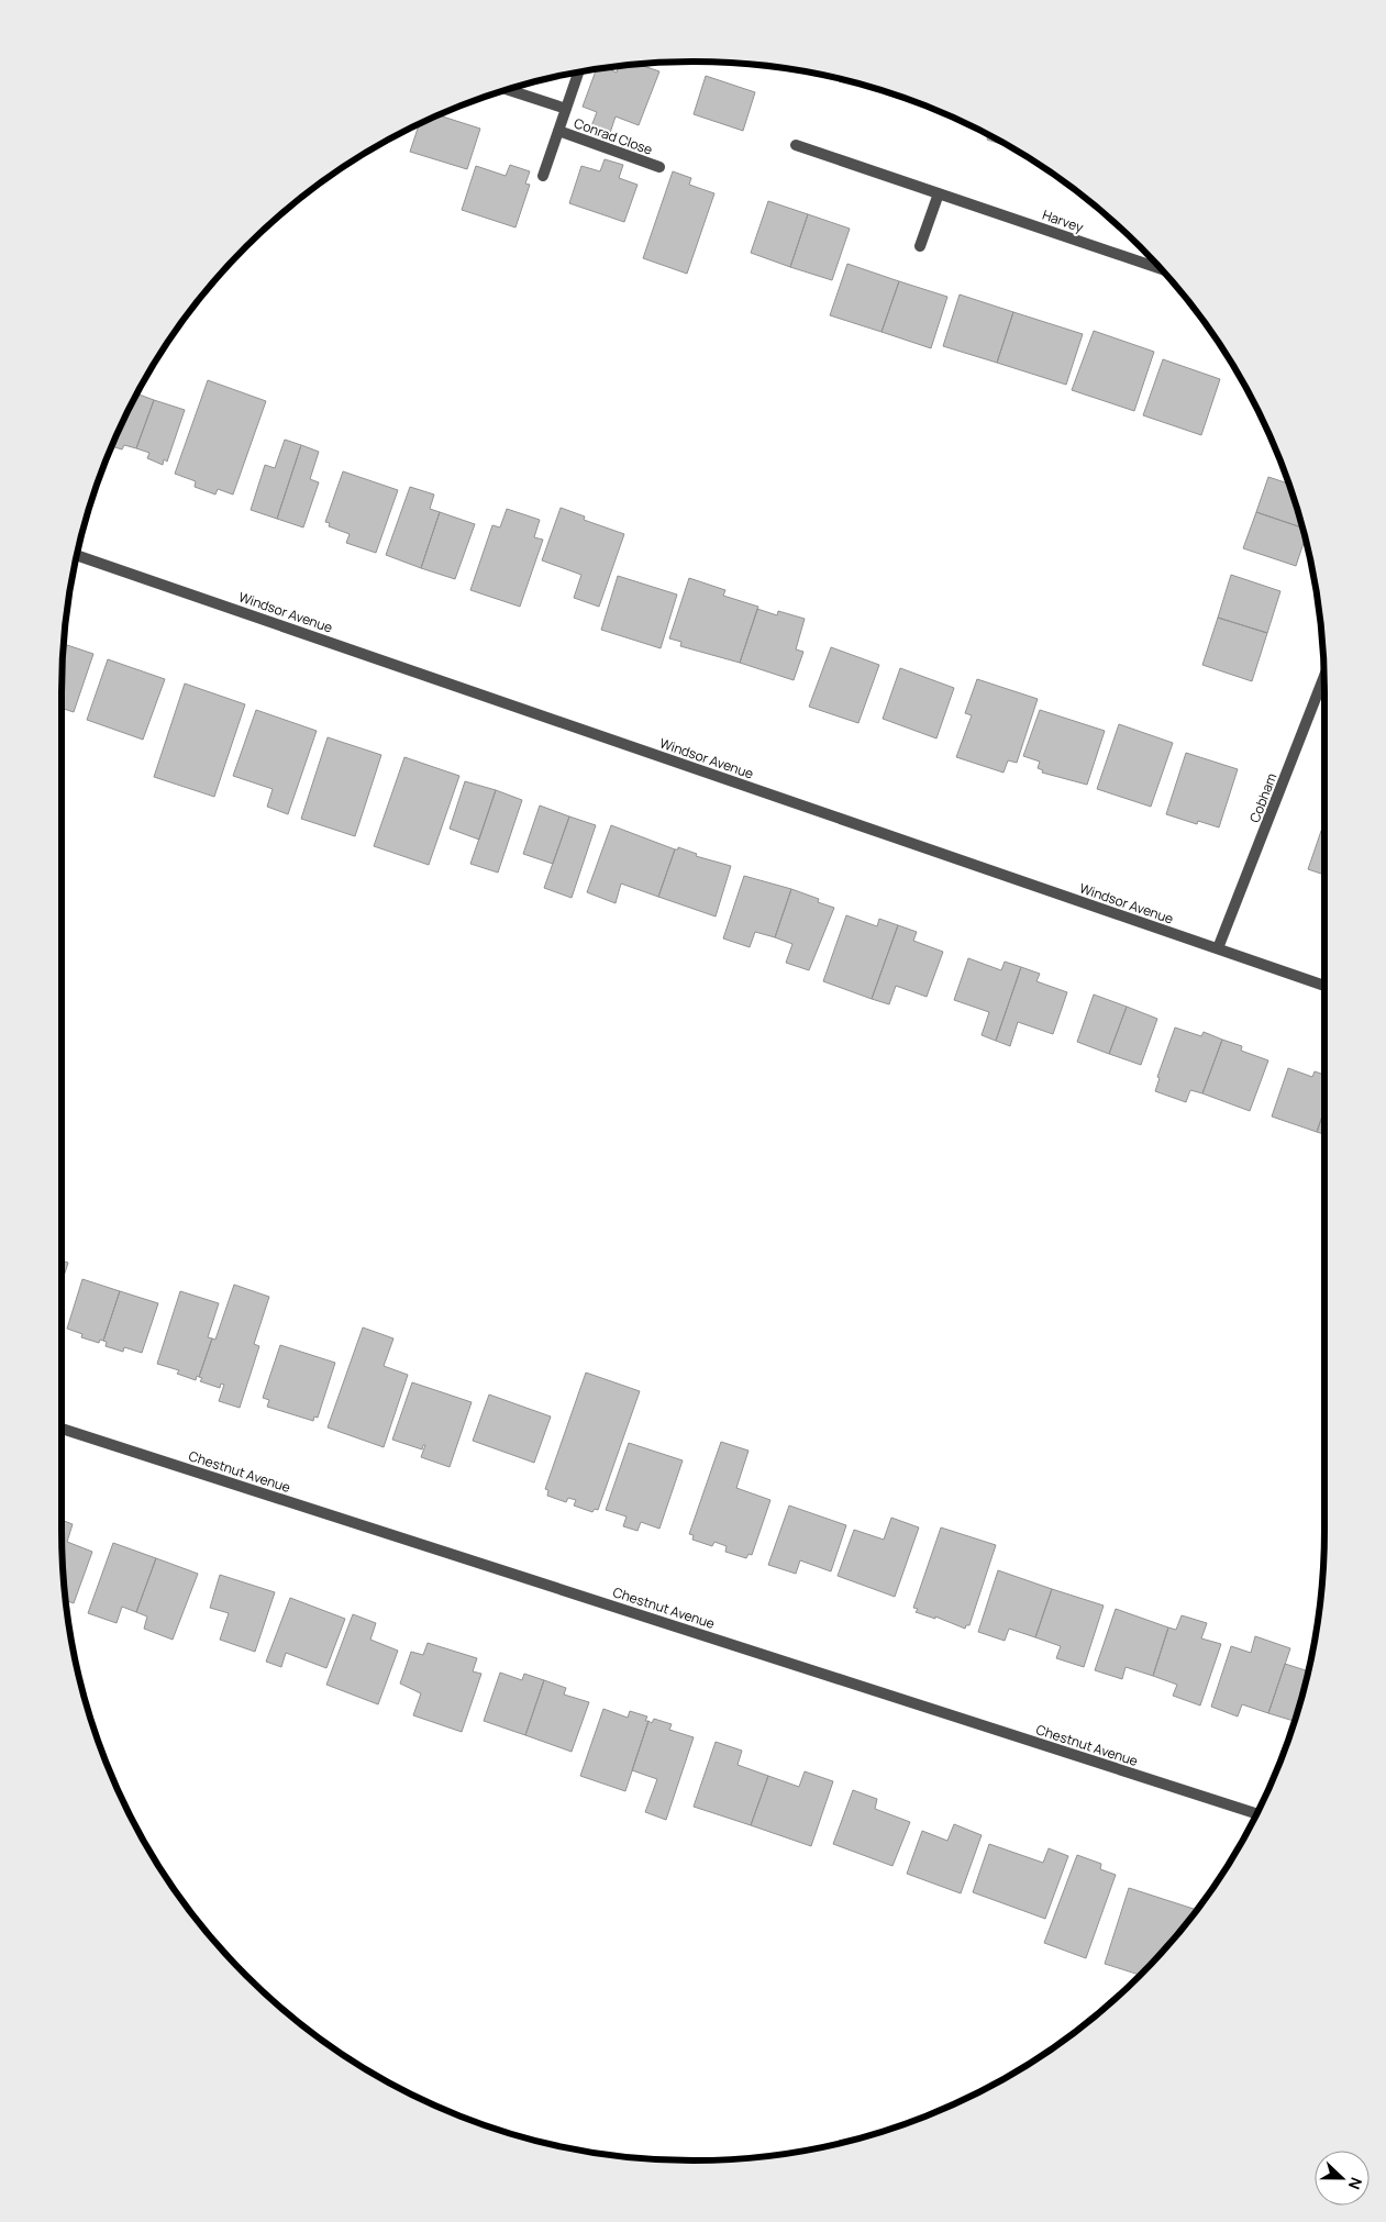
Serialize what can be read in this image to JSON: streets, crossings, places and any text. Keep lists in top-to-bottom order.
{
  "streets": {
    "street": [
      "Conrad Close",
      "Harvey",
      "Windsor Avenue",
      "Cobham",
      "Chestnut Avenue"
    ]
  },
  "crossings": [
    ["Windsor Avenue", "Cobham"]
  ],
  "north": "right"
}
